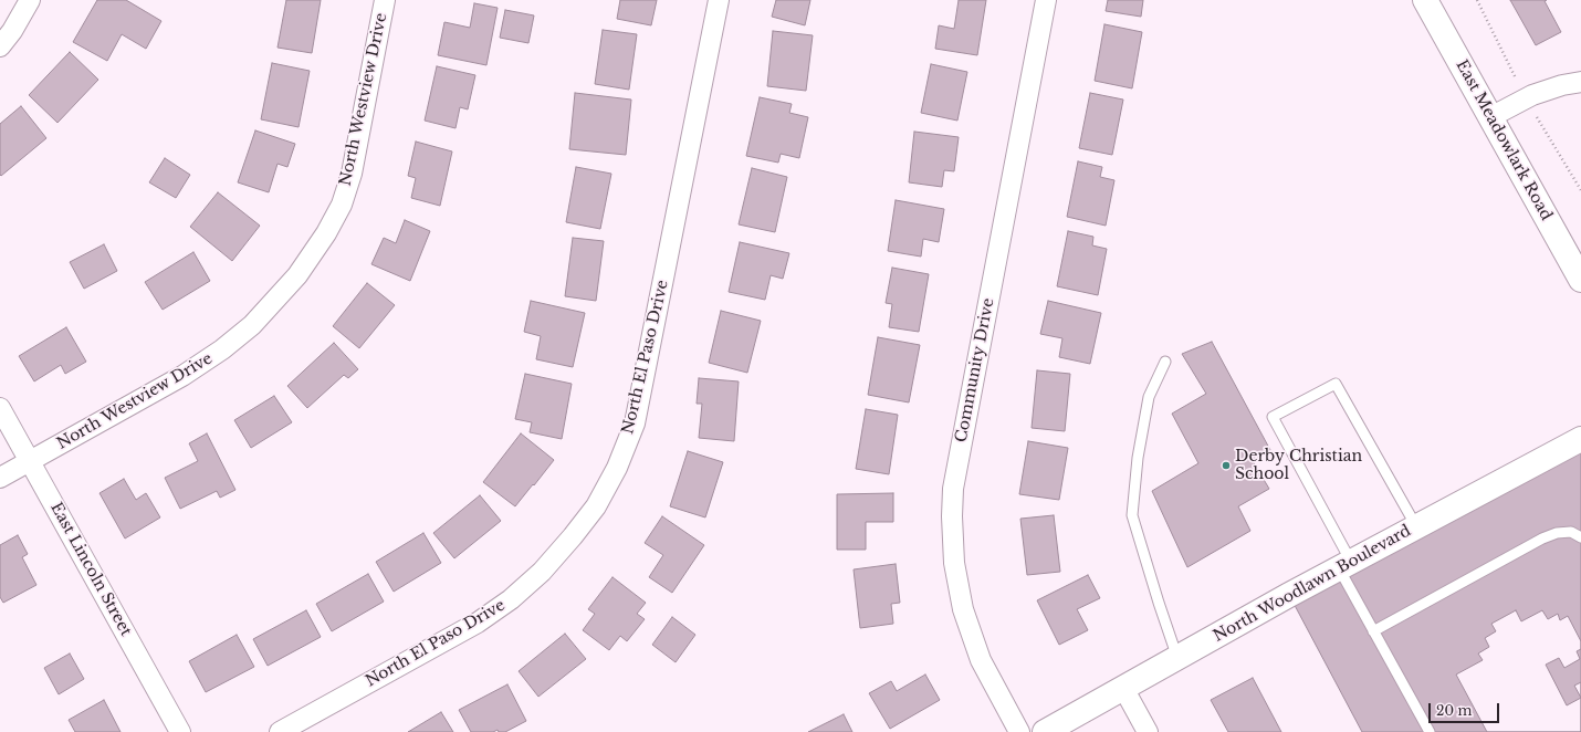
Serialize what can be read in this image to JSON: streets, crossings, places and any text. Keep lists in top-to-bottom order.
{
  "streets": {
    "street": [
      "North Westview Drive",
      "East Meadowlark Road",
      "North El Paso Drive",
      "Community Drive",
      "East Lincoln Street",
      "North Woodlawn Boulevard"
    ]
  },
  "crossings": [
    ["North Westview Drive", "East Lincoln Street"]
  ],
  "places": ["Derby Christian School"],
  "scale_bar": "20 m"
}
